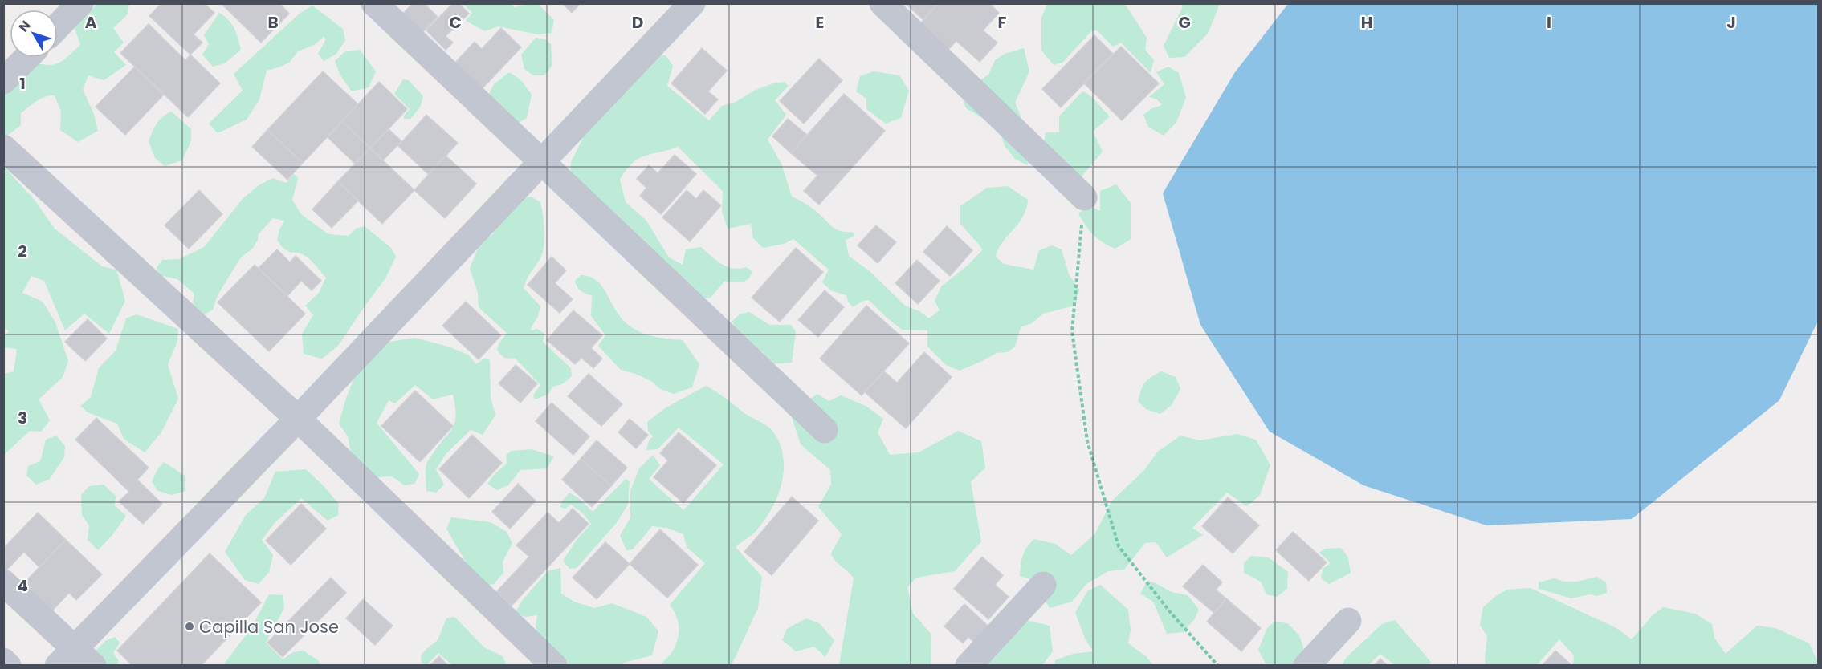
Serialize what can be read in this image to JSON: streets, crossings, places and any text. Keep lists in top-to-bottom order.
{
  "places": ["Capilla San Jose"],
  "north": "top left",
  "grid": {
    "columns": [
      "A",
      "B",
      "C",
      "D",
      "E",
      "F",
      "G",
      "H",
      "I",
      "J"
    ],
    "rows": [
      "1",
      "2",
      "3",
      "4"
    ]
  }
}
